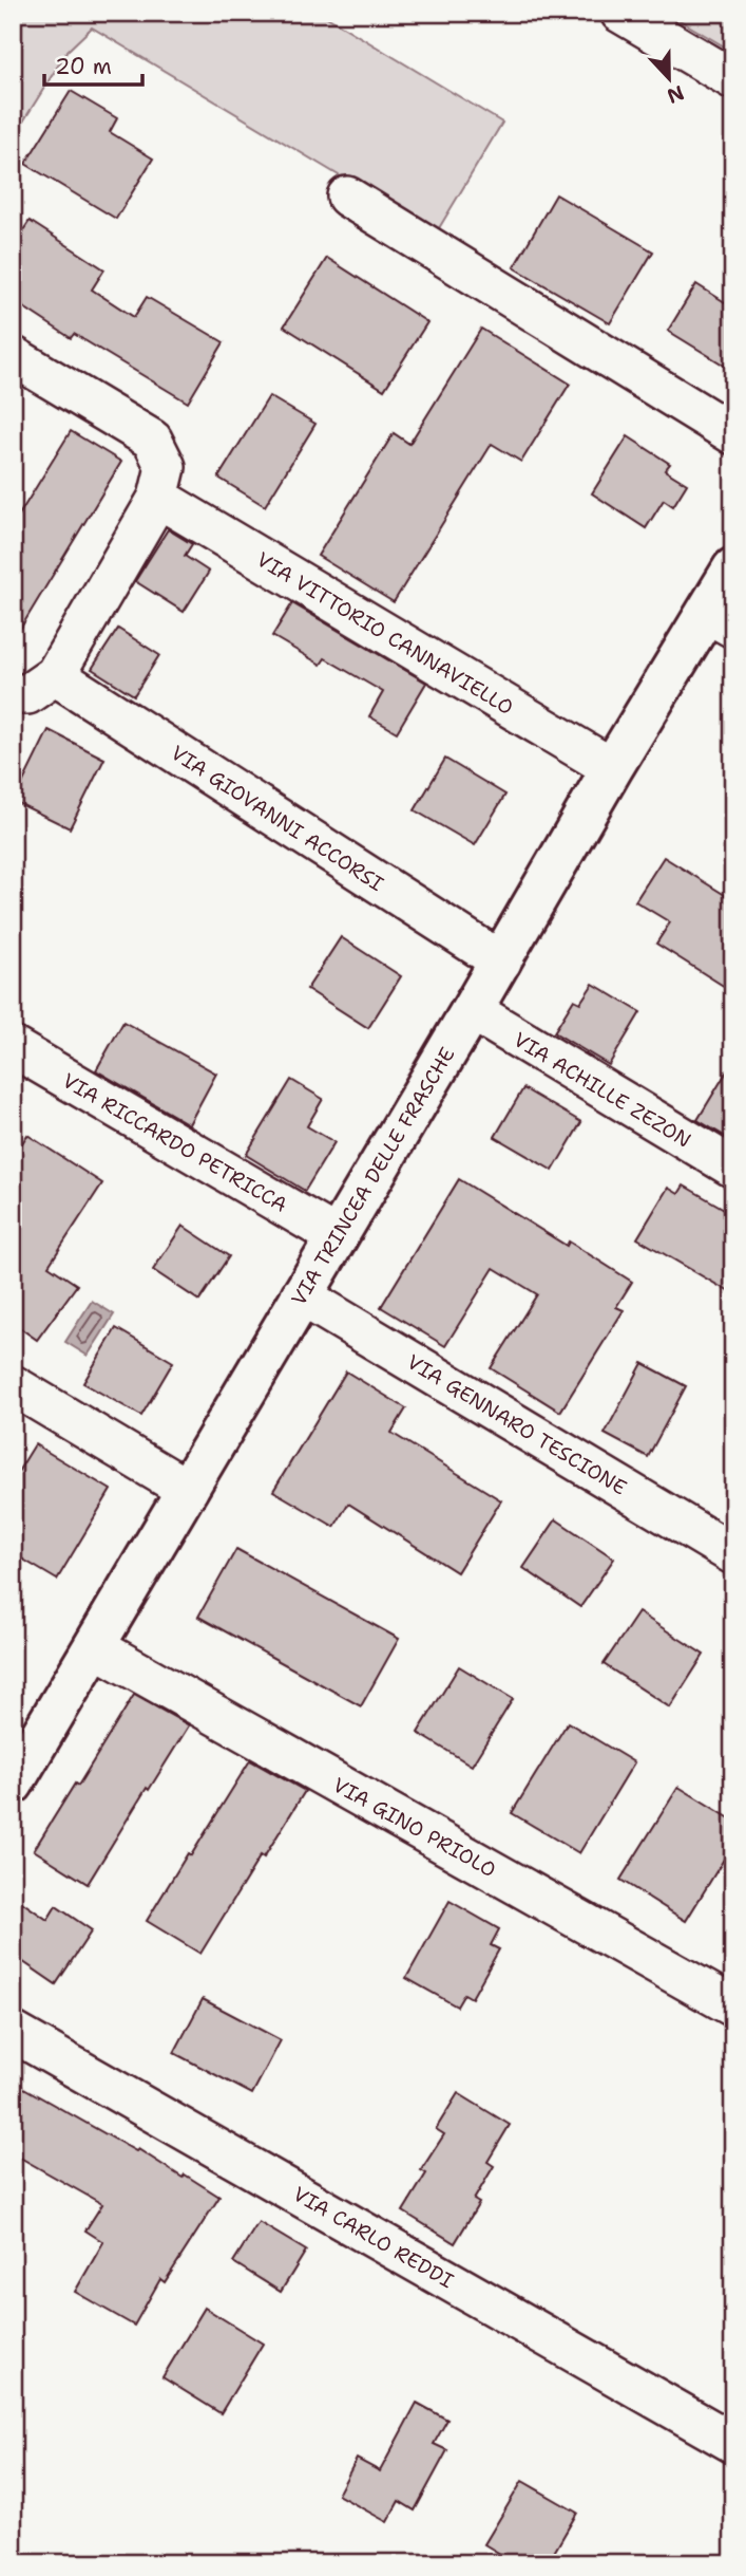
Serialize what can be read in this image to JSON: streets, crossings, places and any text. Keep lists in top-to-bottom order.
{
  "streets": {
    "street": [
      "VIA VITTORIO CANNAVIELLO",
      "VIA GIOVANNI ACCORSI",
      "VIA ACHILLE ZEZON",
      "VIA RICCARDO PETRICCA",
      "VIA TRINCEA DELLE FRASCHE",
      "VIA GENNARO TESCIONE",
      "VIA GINO PRIOLO",
      "VIA CARLO REDDI"
    ]
  },
  "crossings": [
    ["VIA VITTORIO CANNAVIELLO", "VIA TRINCEA DELLE FRASCHE"],
    ["VIA GIOVANNI ACCORSI", "VIA TRINCEA DELLE FRASCHE"],
    ["VIA ACHILLE ZEZON", "VIA TRINCEA DELLE FRASCHE"],
    ["VIA RICCARDO PETRICCA", "VIA TRINCEA DELLE FRASCHE"],
    ["VIA TRINCEA DELLE FRASCHE", "VIA GENNARO TESCIONE"],
    ["VIA TRINCEA DELLE FRASCHE", "VIA GINO PRIOLO"]
  ],
  "scale_bar": "20 m",
  "north": "bottom"
}
